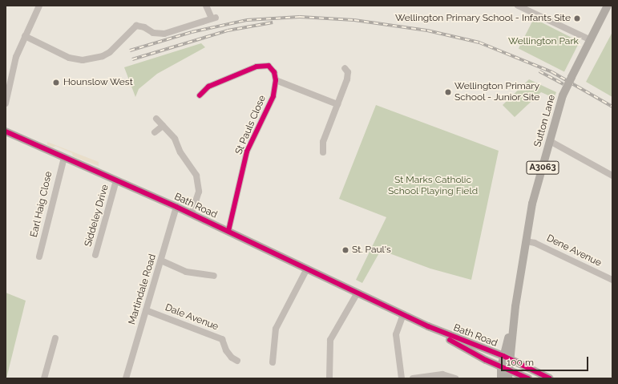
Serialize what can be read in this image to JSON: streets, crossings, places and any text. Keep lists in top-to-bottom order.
{
  "streets": {
    "main road": ["Sutton Lane", "A3063", "Bath Road"],
    "street": [
      "St Pauls Close",
      "Earl Haig Close",
      "Siddeley Drive",
      "Dene Avenue",
      "Martindale Road",
      "Dale Avenue"
    ]
  },
  "crossings": [
    ["Sutton Lane", "A3063"],
    ["Sutton Lane", "Bath Road"],
    ["Sutton Lane", "Dene Avenue"],
    ["St Pauls Close", "Bath Road"],
    ["A3063", "Bath Road"],
    ["Earl Haig Close", "Bath Road"],
    ["Bath Road", "Siddeley Drive"],
    ["Bath Road", "Martindale Road"],
    ["Martindale Road", "Dale Avenue"]
  ],
  "parks": ["Wellington Park", "St Marks Catholic School Playing Field"],
  "places": [
    "Wellington Primary School - Infants Site",
    "Hounslow West",
    "Wellington Primary School - Junior Site",
    "St. Paul's"
  ],
  "scale_bar": "100 m"
}
